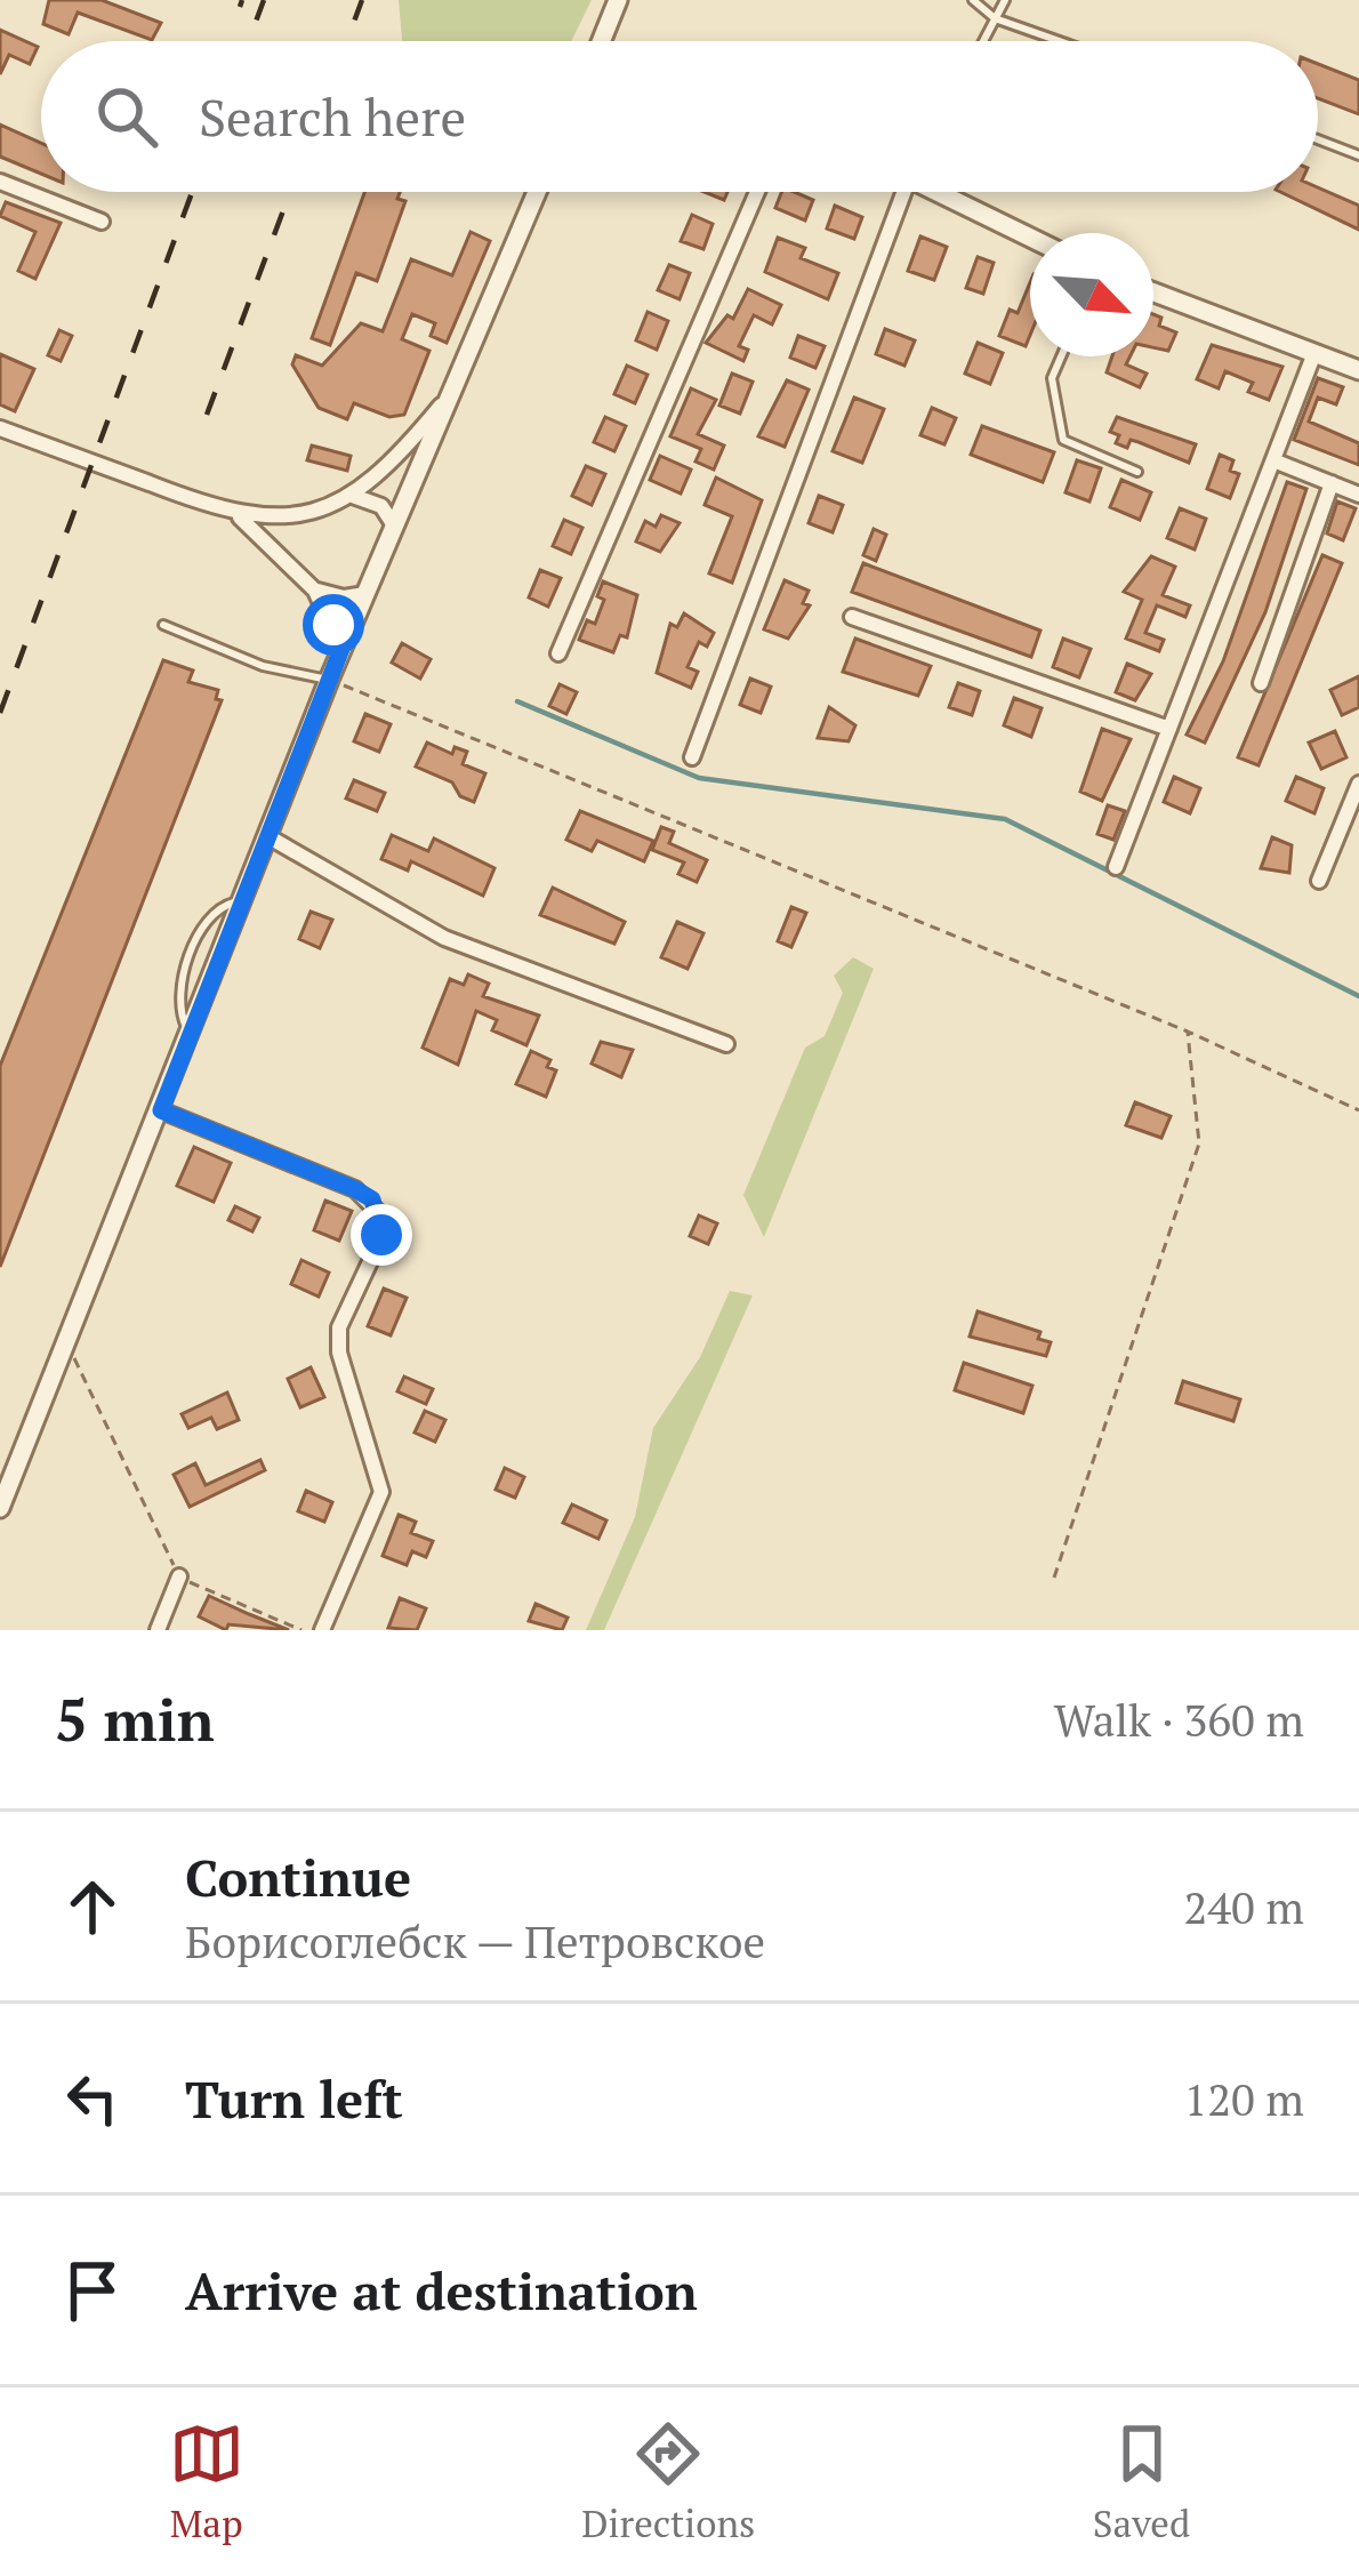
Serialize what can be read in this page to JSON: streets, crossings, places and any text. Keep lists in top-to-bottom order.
{
  "north": "bottom right",
  "page": {
    "search": "Search here",
    "heading": ["5 min", "Walk · 360 m"],
    "list": [
      ["Continue", "Борисоглебск — Петровское", "240 m"],
      ["Turn left", "120 m"],
      "Arrive at destination"
    ],
    "nav": ["Map", "Directions", "Saved"]
  }
}
